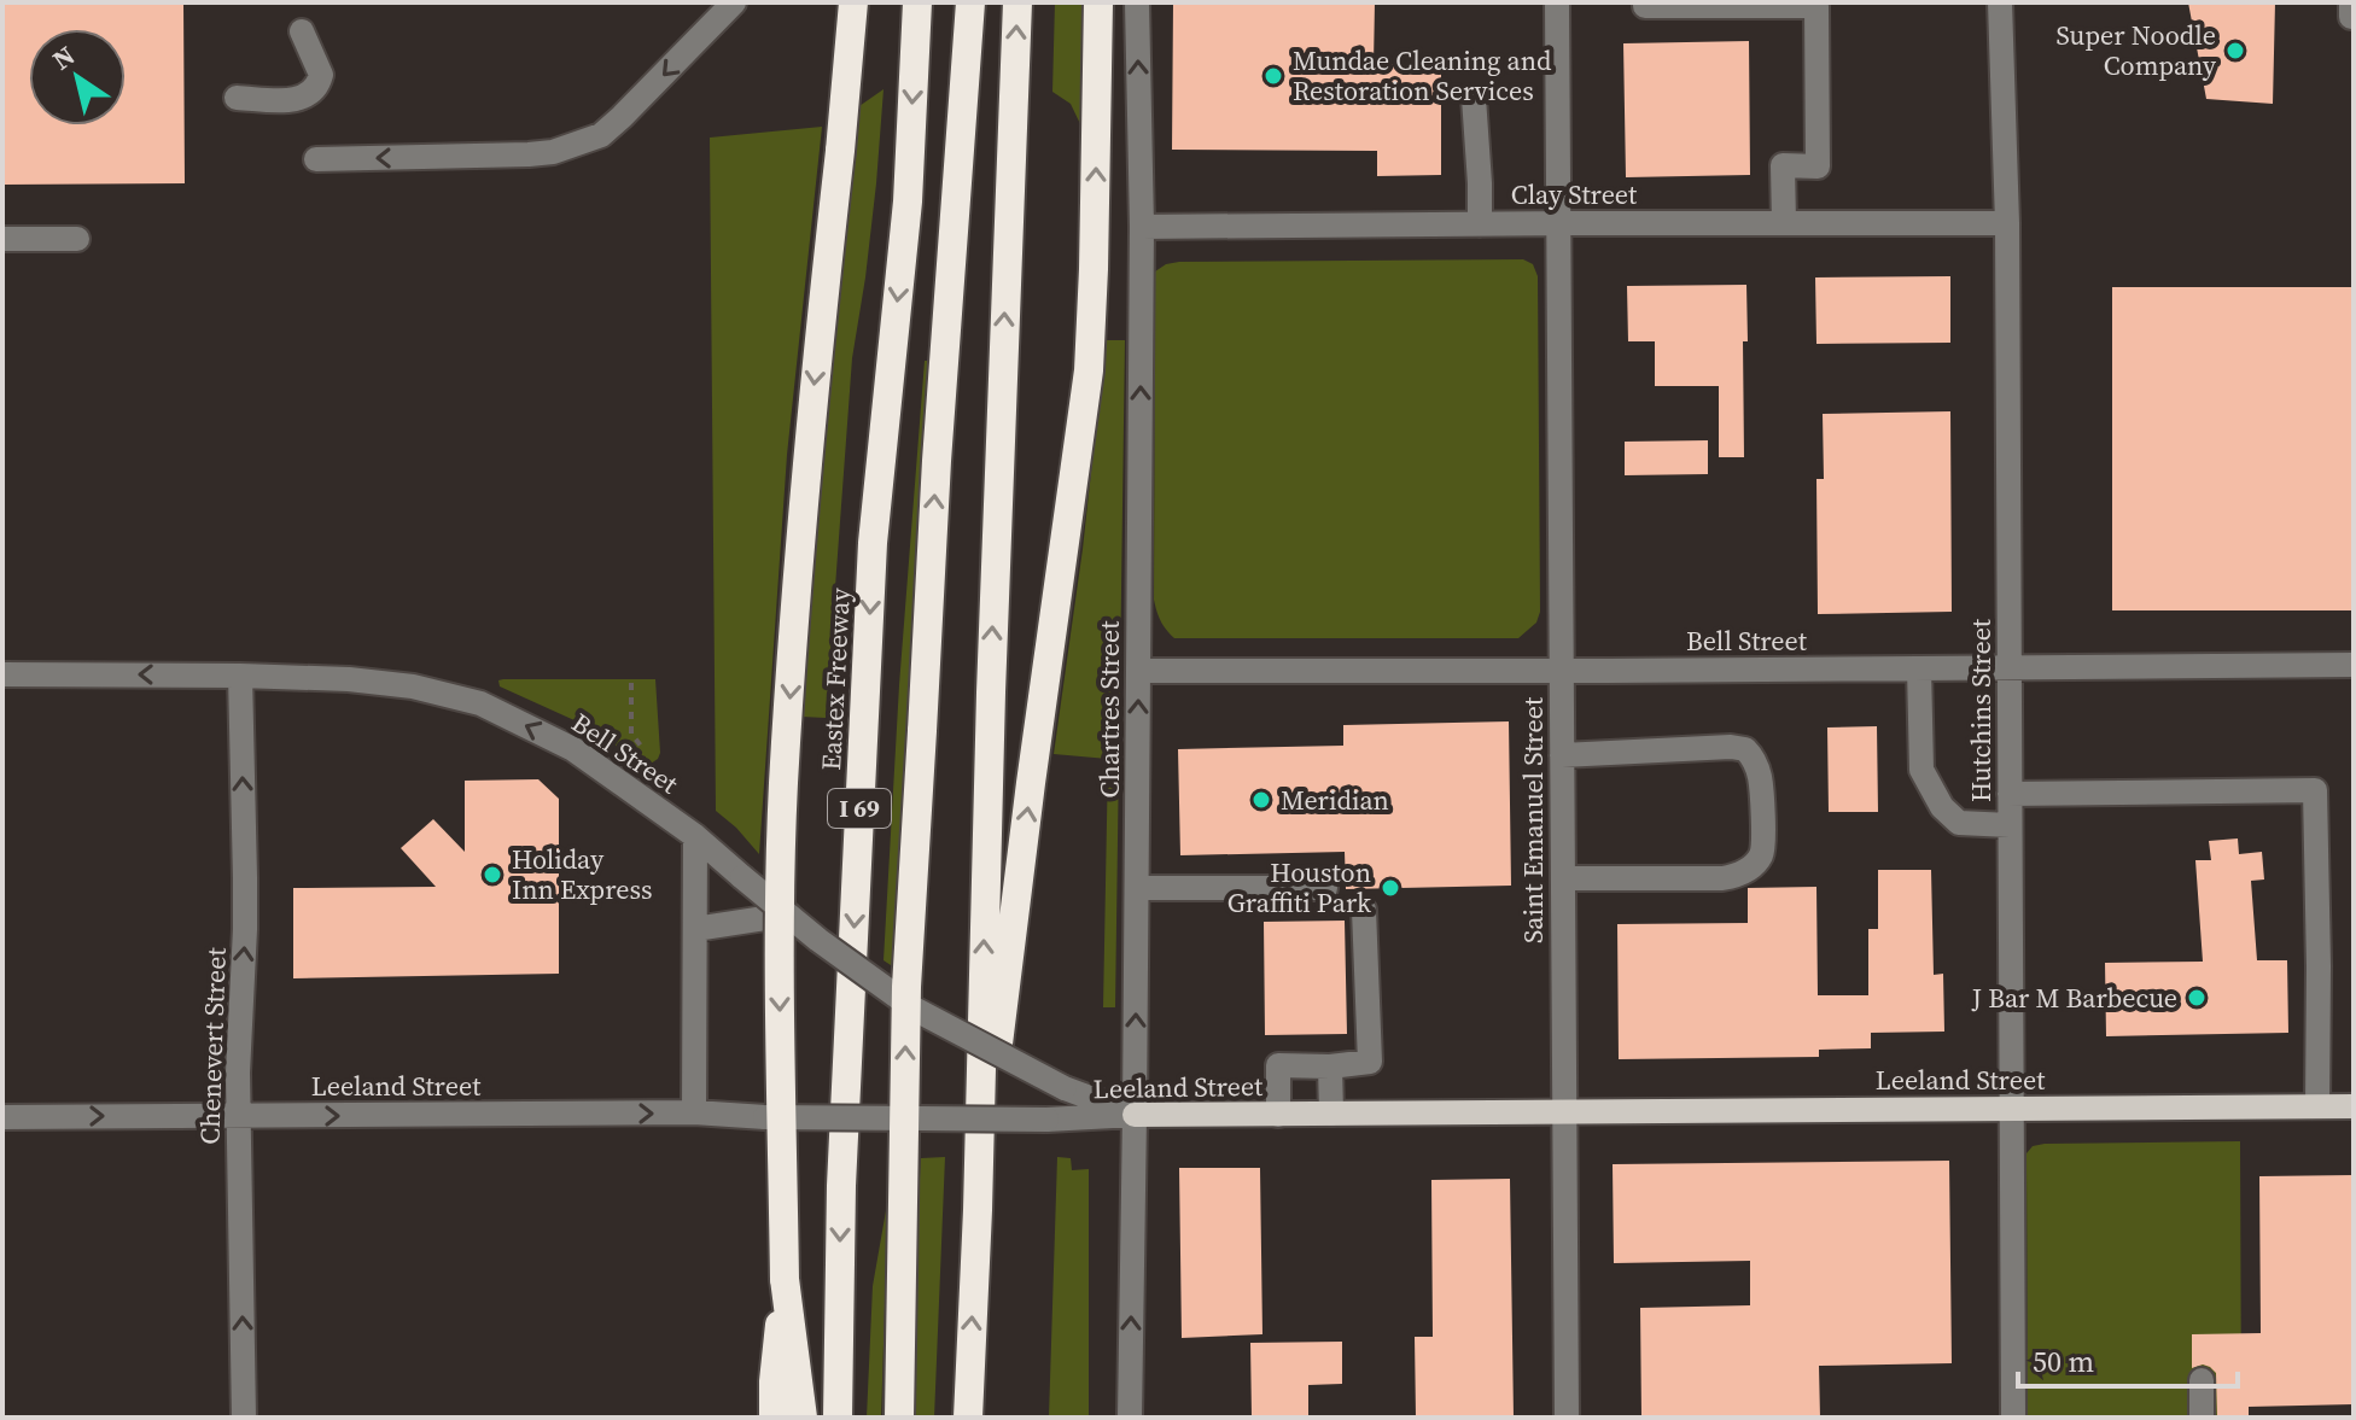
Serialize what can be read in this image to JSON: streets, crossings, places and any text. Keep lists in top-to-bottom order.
{
  "streets": {
    "highway": ["Eastex Freeway", "I 69"],
    "main road": ["Leeland Street"],
    "street": [
      "Clay Street",
      "Bell Street",
      "Chartres Street",
      "Hutchins Street",
      "Saint Emanuel Street",
      "Chenevert Street"
    ]
  },
  "crossings": [
    ["Clay Street", "Chartres Street"],
    ["Clay Street", "Hutchins Street"],
    ["Clay Street", "Saint Emanuel Street"],
    ["Bell Street", "Chartres Street"],
    ["Bell Street", "Hutchins Street"],
    ["Bell Street", "Saint Emanuel Street"],
    ["Bell Street", "Chenevert Street"],
    ["Bell Street", "Leeland Street"],
    ["Chartres Street", "Leeland Street"],
    ["Hutchins Street", "Leeland Street"],
    ["Saint Emanuel Street", "Leeland Street"],
    ["Chenevert Street", "Leeland Street"]
  ],
  "one_way": ["Chartres Street", "Chenevert Street"],
  "places": [
    "Super Noodle Company",
    "Mundae Cleaning and Restoration Services",
    "Meridian",
    "Holiday Inn Express",
    "Houston Graffiti Park",
    "J Bar M Barbecue"
  ],
  "scale_bar": "50 m",
  "north": "top left"
}
